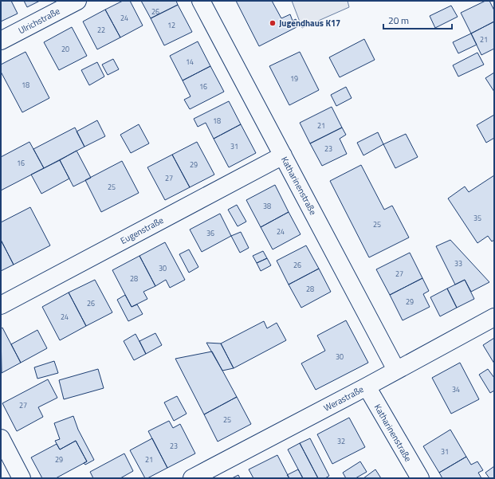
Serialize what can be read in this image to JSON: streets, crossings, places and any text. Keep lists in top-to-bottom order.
{
  "streets": {
    "street": [
      "Ulrichstraße",
      "Katharinenstraße",
      "Eugenstraße",
      "Werastraße"
    ]
  },
  "crossings": [
    ["Katharinenstraße", "Eugenstraße"],
    ["Katharinenstraße", "Werastraße"]
  ],
  "places": ["Jugendhaus K17"],
  "house_numbers": [
    "26",
    "24",
    "12",
    "22",
    "21",
    "20",
    "14",
    "19",
    "18",
    "16",
    "18",
    "21",
    "31",
    "23",
    "16",
    "29",
    "27",
    "25",
    "38",
    "35",
    "25",
    "24",
    "36",
    "33",
    "26",
    "30",
    "27",
    "28",
    "28",
    "29",
    "26",
    "24",
    "30",
    "34",
    "27",
    "25",
    "32",
    "23",
    "31",
    "29",
    "21"
  ],
  "scale_bar": "20 m"
}
